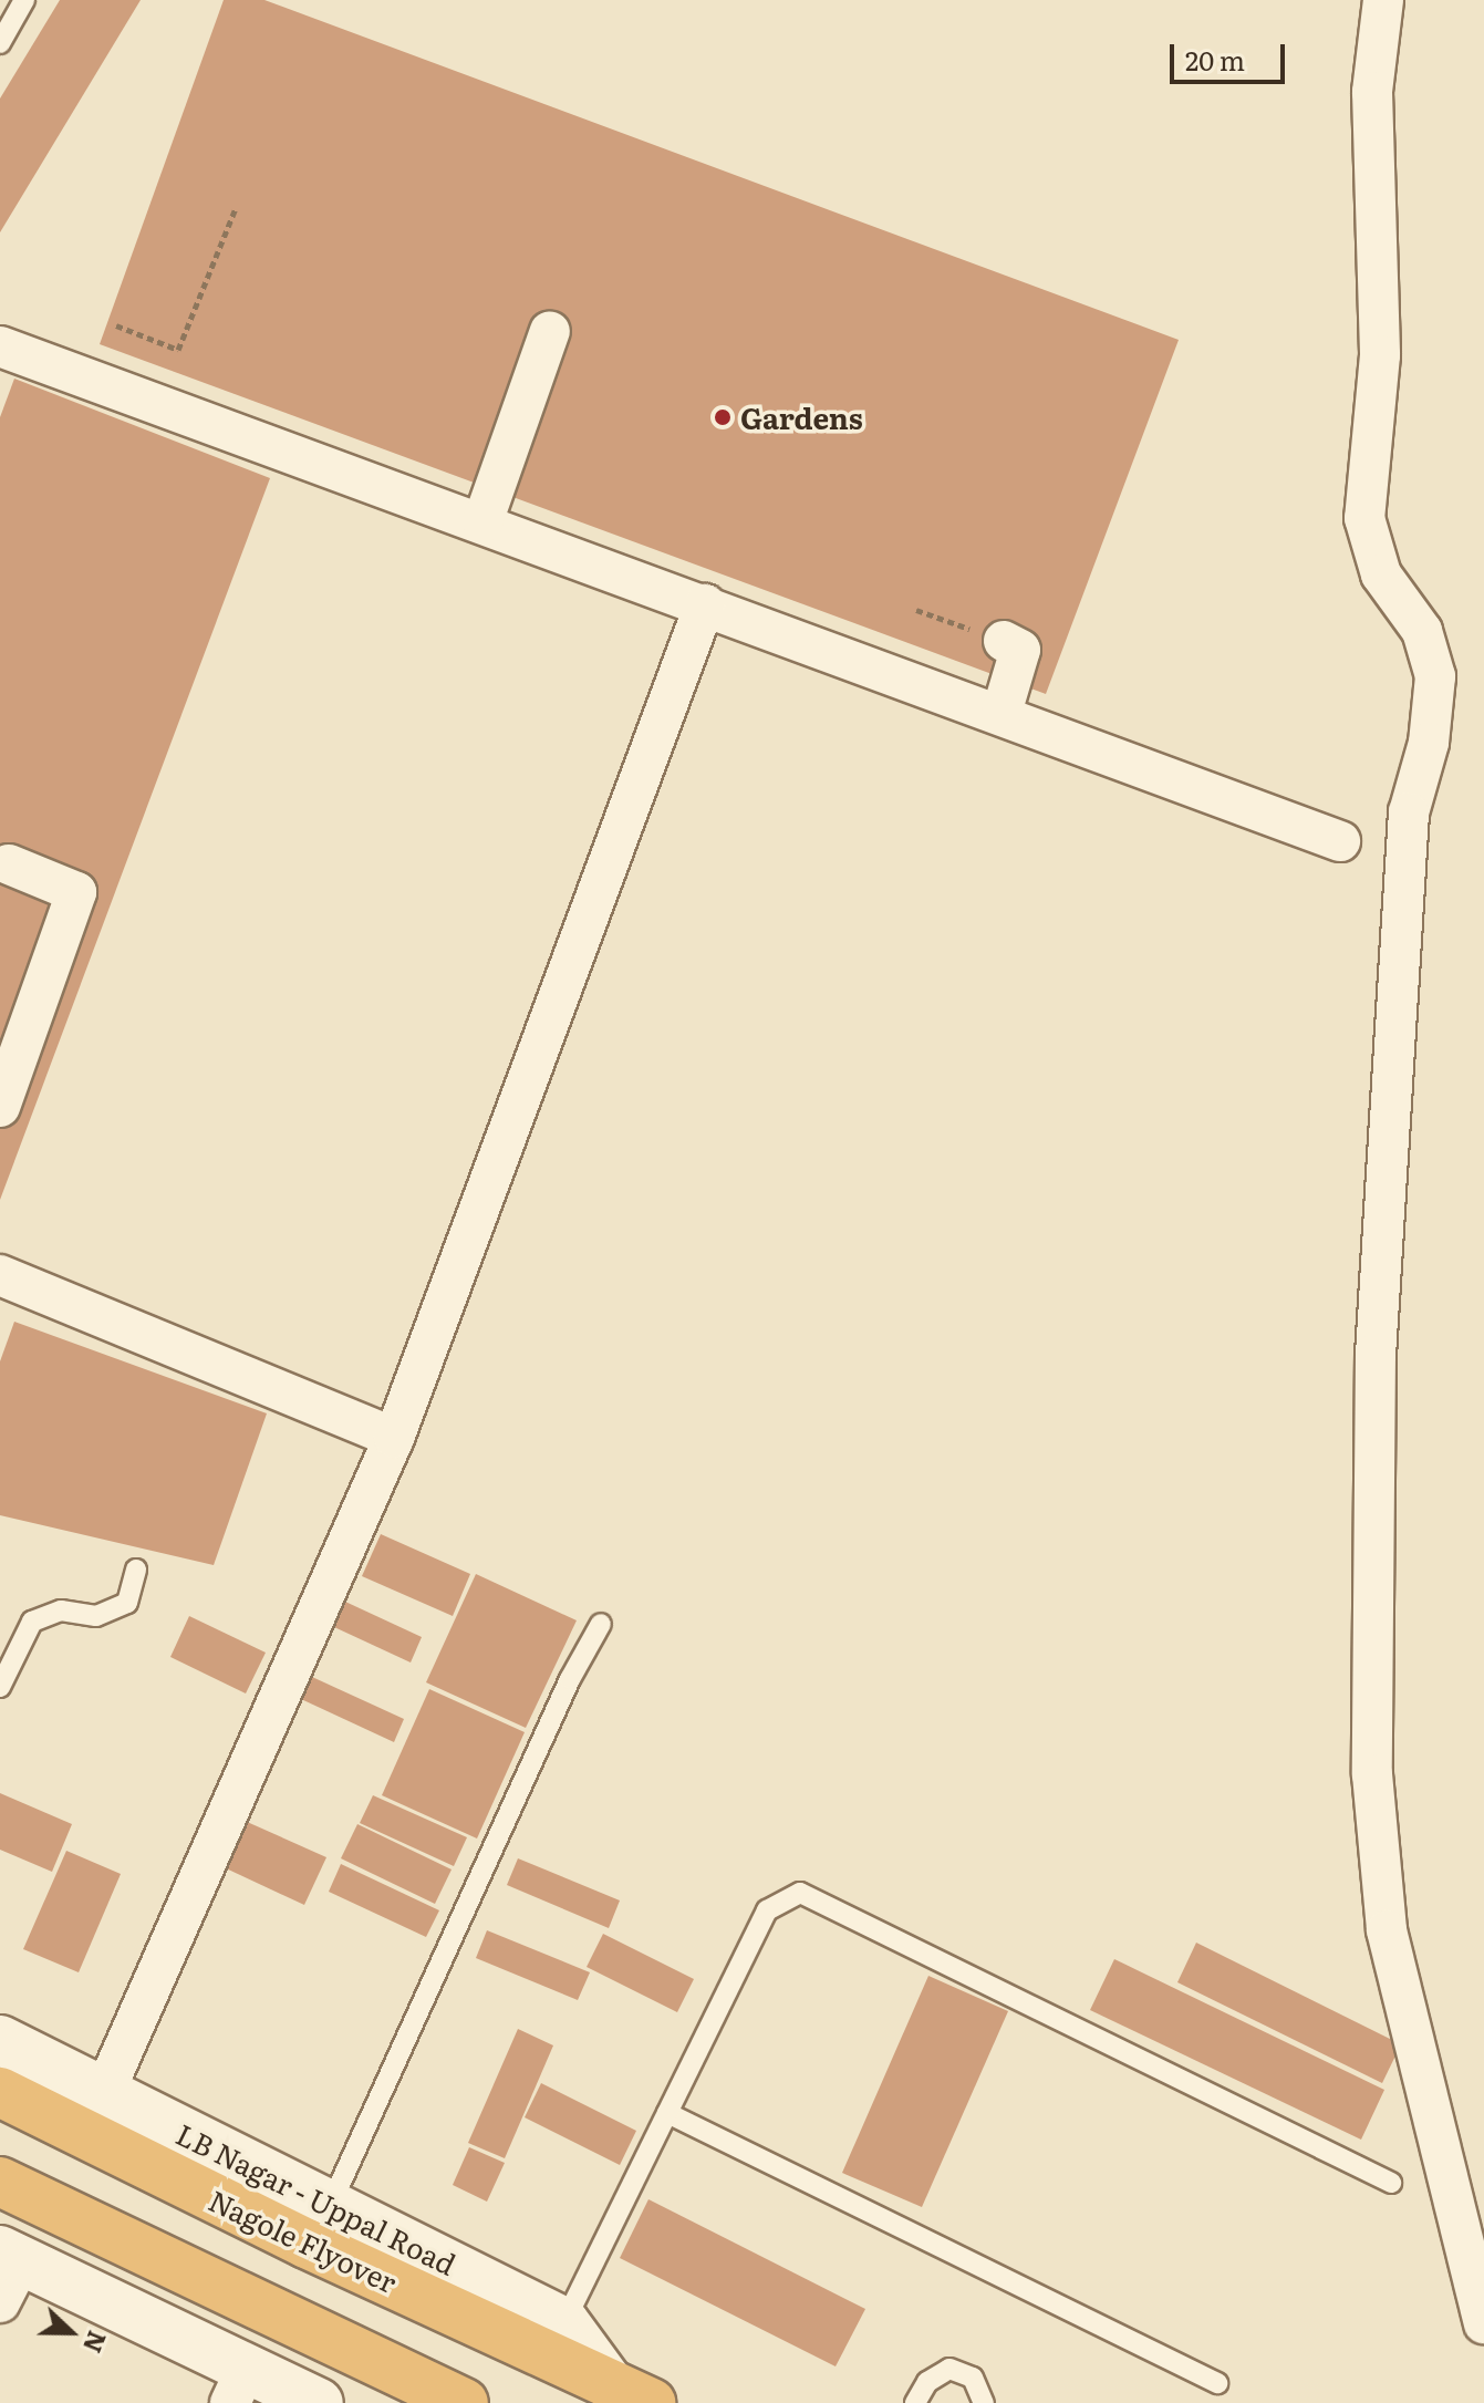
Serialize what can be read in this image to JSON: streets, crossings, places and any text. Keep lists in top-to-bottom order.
{
  "streets": {
    "highway": ["Nagole Flyover"],
    "street": ["LB Nagar - Uppal Road"]
  },
  "crossings": [
    ["LB Nagar - Uppal Road", "Nagole Flyover"]
  ],
  "places": ["Gardens"],
  "scale_bar": "20 m",
  "north": "right"
}
